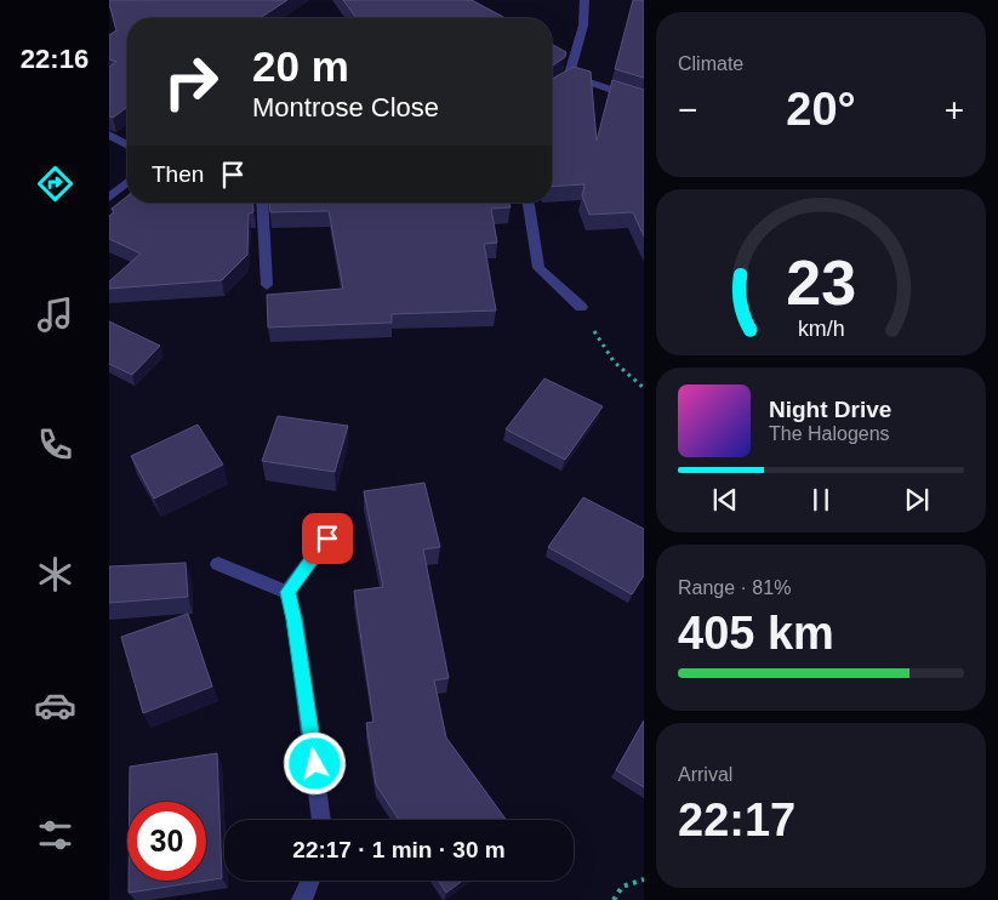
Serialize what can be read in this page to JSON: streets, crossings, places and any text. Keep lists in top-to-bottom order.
{
  "page": {
    "tabs": "22:16",
    "tile": [
      "Climate",
      ["Range · 81%", "405 km"],
      ["Arrival", "22:17"]
    ],
    "turn": ["20 m", "Montrose Close"],
    "heat": ["−", "20°", "+"],
    "then": "Then",
    "song": ["Night Drive", "The Halogens"],
    "limit": "30",
    "trip": "22:17 · 1 min · 30 m",
    "gauge": ["23", "km/h"]
  }
}
